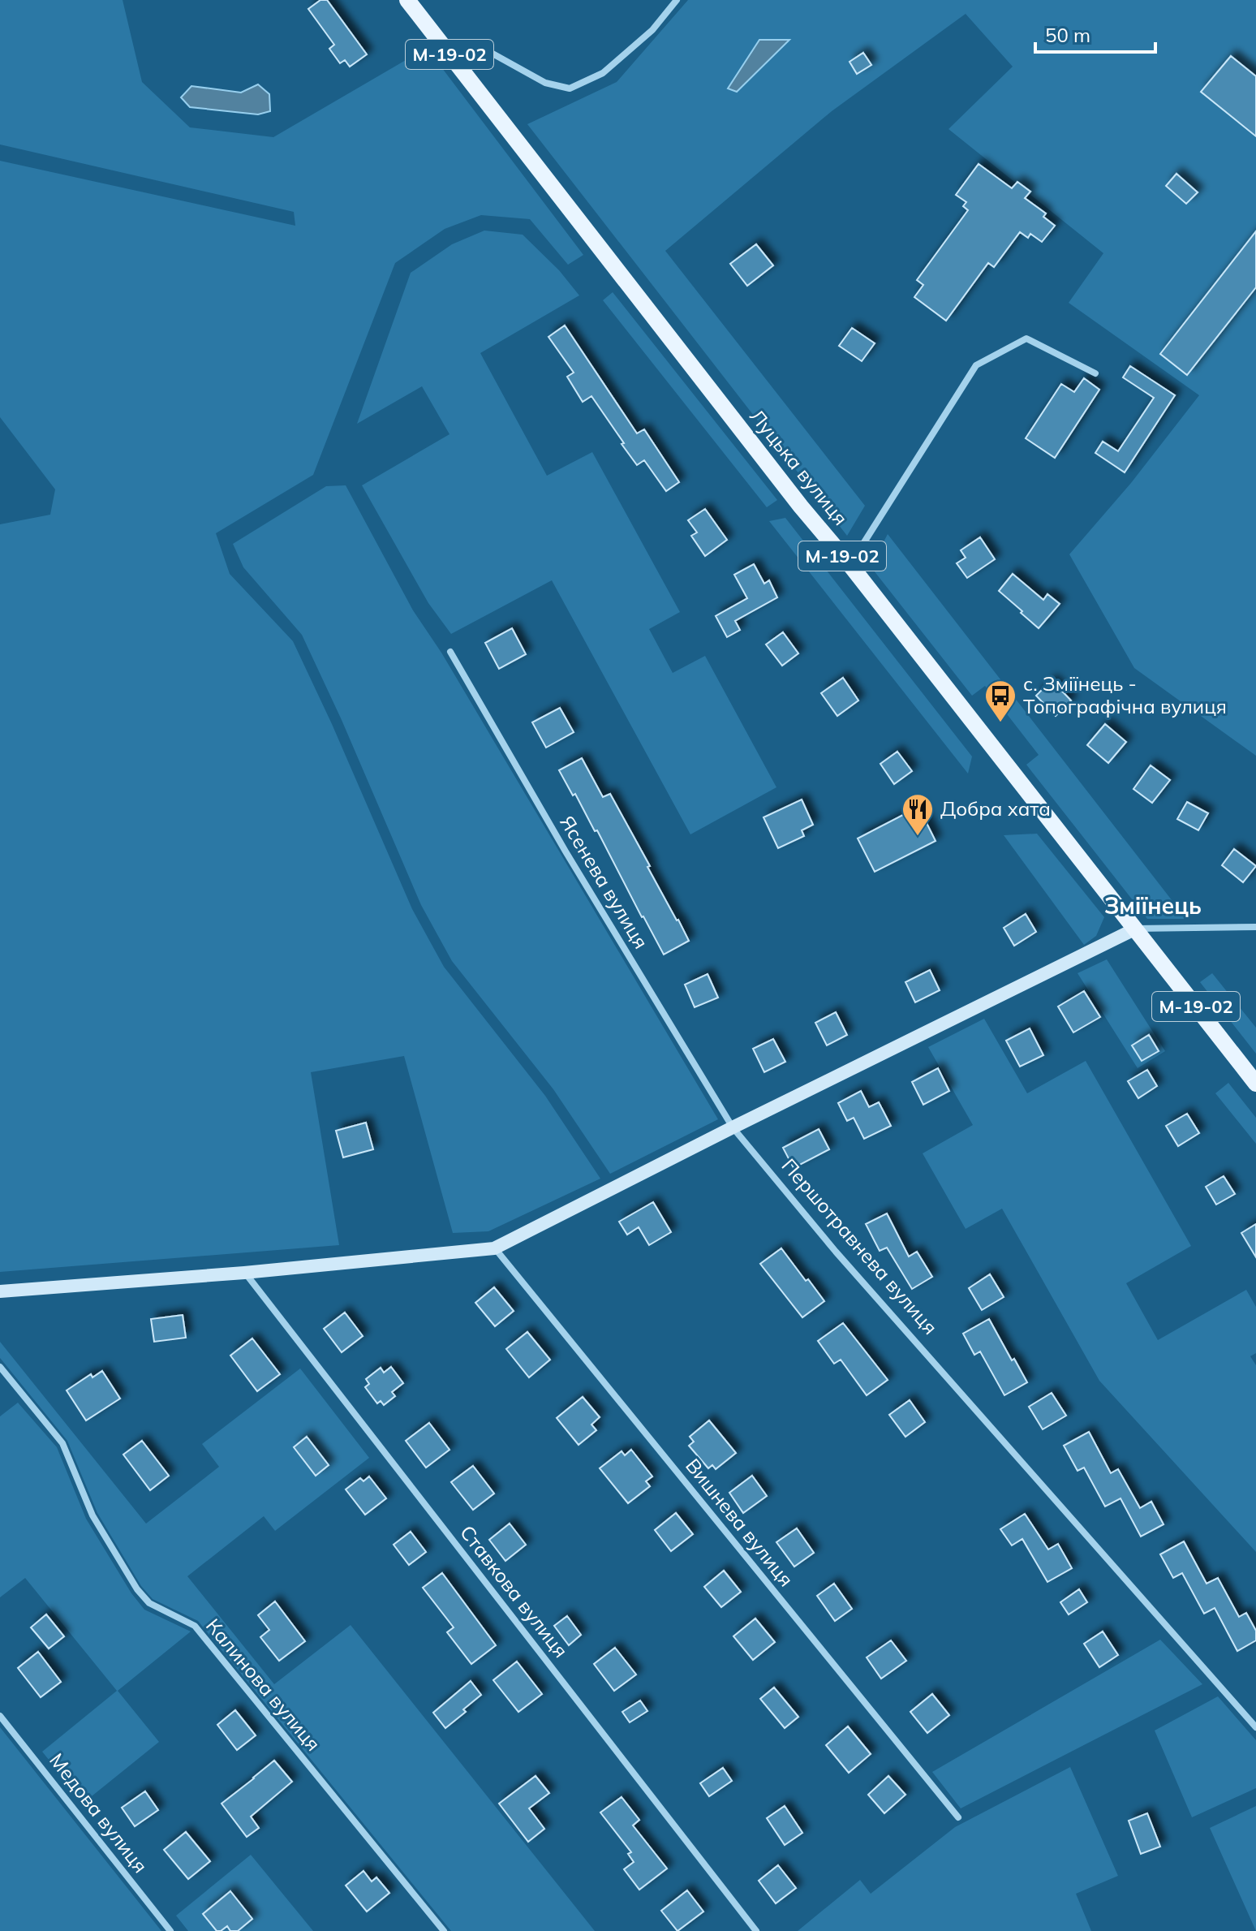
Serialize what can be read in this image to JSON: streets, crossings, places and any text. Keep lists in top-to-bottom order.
{
  "streets": {
    "main road": ["М-19-02", "Луцька вулиця"],
    "street": [
      "Ясенева вулиця",
      "Першотравнева вулиця",
      "Вишнева вулиця",
      "Ставкова вулиця",
      "Калинова вулиця",
      "Медова вулиця"
    ]
  },
  "crossings": [
    ["М-19-02", "Луцька вулиця"],
    ["Ясенева вулиця", "Першотравнева вулиця"]
  ],
  "districts": ["Зміїнець"],
  "places": {
    "bus stop": ["с. Зміїнець - Топографічна вулиця"],
    "restaurant": ["Добра хата"]
  },
  "scale_bar": "50 m"
}
